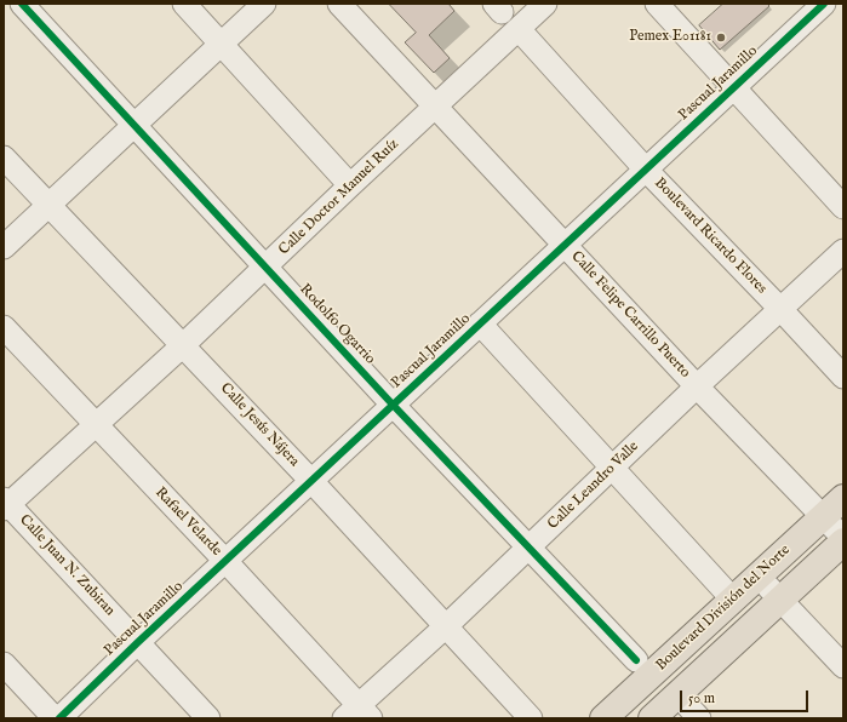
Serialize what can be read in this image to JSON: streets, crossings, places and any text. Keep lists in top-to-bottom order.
{
  "streets": {
    "main road": ["Boulevard División del Norte"],
    "street": [
      "Pascual Jaramillo",
      "Calle Doctor Manuel Ruíz",
      "Boulevard Ricardo Flores",
      "Calle Felipe Carrillo Puerto",
      "Rodolfo Ogarrio",
      "Calle Jesús Nájera",
      "Calle Leandro Valle",
      "Rafael Velarde",
      "Calle Juan N. Zubiran"
    ]
  },
  "crossings": [
    ["Pascual Jaramillo", "Boulevard Ricardo Flores"],
    ["Pascual Jaramillo", "Calle Felipe Carrillo Puerto"],
    ["Pascual Jaramillo", "Rodolfo Ogarrio"],
    ["Pascual Jaramillo", "Calle Jesús Nájera"],
    ["Pascual Jaramillo", "Rafael Velarde"],
    ["Pascual Jaramillo", "Calle Juan N. Zubiran"],
    ["Calle Doctor Manuel Ruíz", "Boulevard Ricardo Flores"],
    ["Calle Doctor Manuel Ruíz", "Calle Felipe Carrillo Puerto"],
    ["Calle Doctor Manuel Ruíz", "Rodolfo Ogarrio"],
    ["Calle Doctor Manuel Ruíz", "Calle Jesús Nájera"],
    ["Calle Doctor Manuel Ruíz", "Rafael Velarde"],
    ["Calle Doctor Manuel Ruíz", "Calle Juan N. Zubiran"],
    ["Boulevard Ricardo Flores", "Calle Leandro Valle"],
    ["Calle Felipe Carrillo Puerto", "Calle Leandro Valle"],
    ["Calle Felipe Carrillo Puerto", "Boulevard División del Norte"],
    ["Rodolfo Ogarrio", "Calle Leandro Valle"],
    ["Calle Jesús Nájera", "Calle Leandro Valle"],
    ["Calle Leandro Valle", "Rafael Velarde"]
  ],
  "places": ["Pemex E01181"],
  "scale_bar": "50 m"
}
